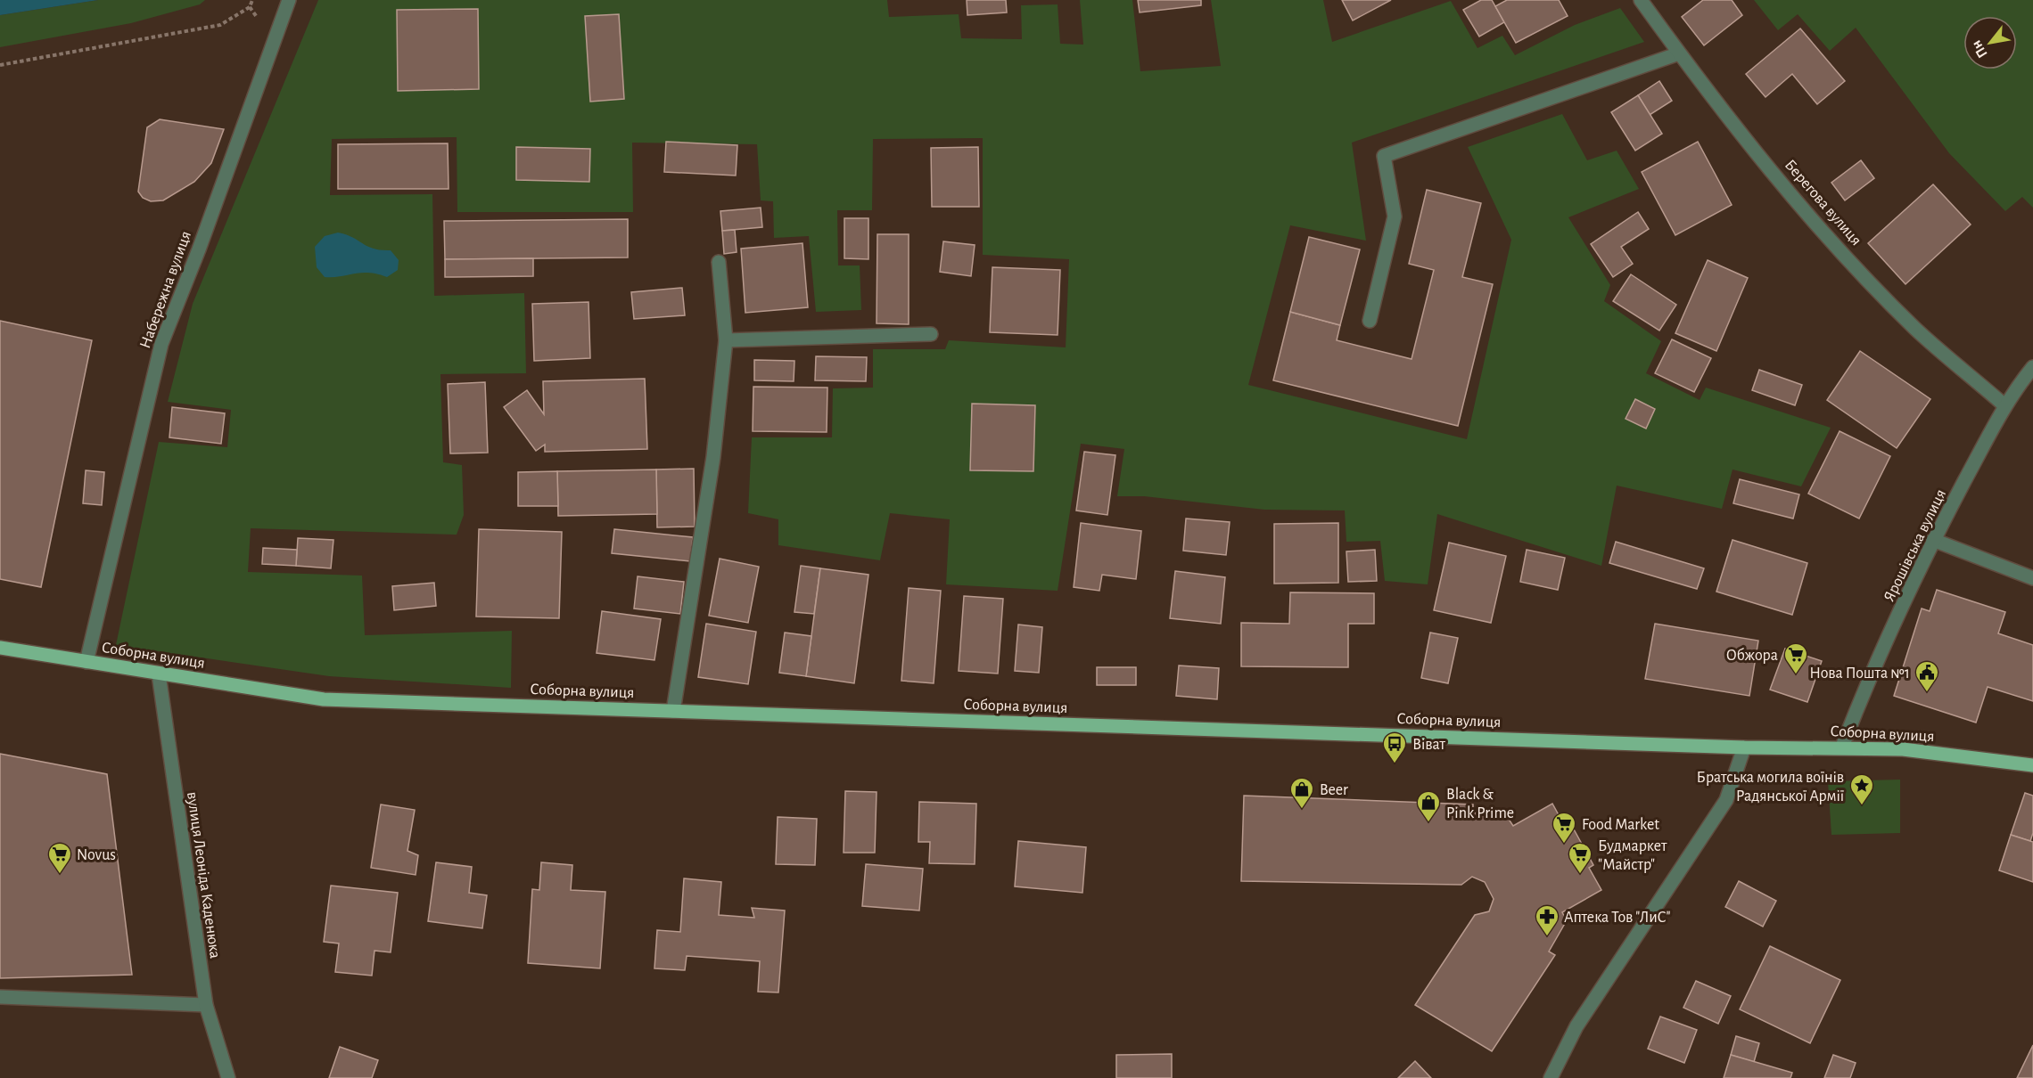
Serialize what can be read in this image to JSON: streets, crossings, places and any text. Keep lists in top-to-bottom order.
{
  "streets": {
    "main road": ["Соборна вулиця"],
    "street": [
      "Берегова вулиця",
      "Набережна вулиця",
      "Ярошівська вулиця",
      "вулиця Леоніда Каденюка"
    ]
  },
  "crossings": [
    ["Берегова вулиця", "Ярошівська вулиця"],
    ["Набережна вулиця", "Соборна вулиця"],
    ["Ярошівська вулиця", "Соборна вулиця"],
    ["Соборна вулиця", "вулиця Леоніда Каденюка"]
  ],
  "places": {
    "supermarket": [
      "Обжора",
      "Food Market",
      "Novus",
      "Будмаркет \"Майстр\""
    ],
    "public building": ["Нова Пошта №1"],
    "bus stop": ["Віват"],
    "place": ["Братська могила воїнів Радянської Армії"],
    "shop": ["Beer", "Black & Pink Prime"],
    "pharmacy": ["Аптека Тов \"ЛиС\""]
  },
  "north": "bottom left"
}
